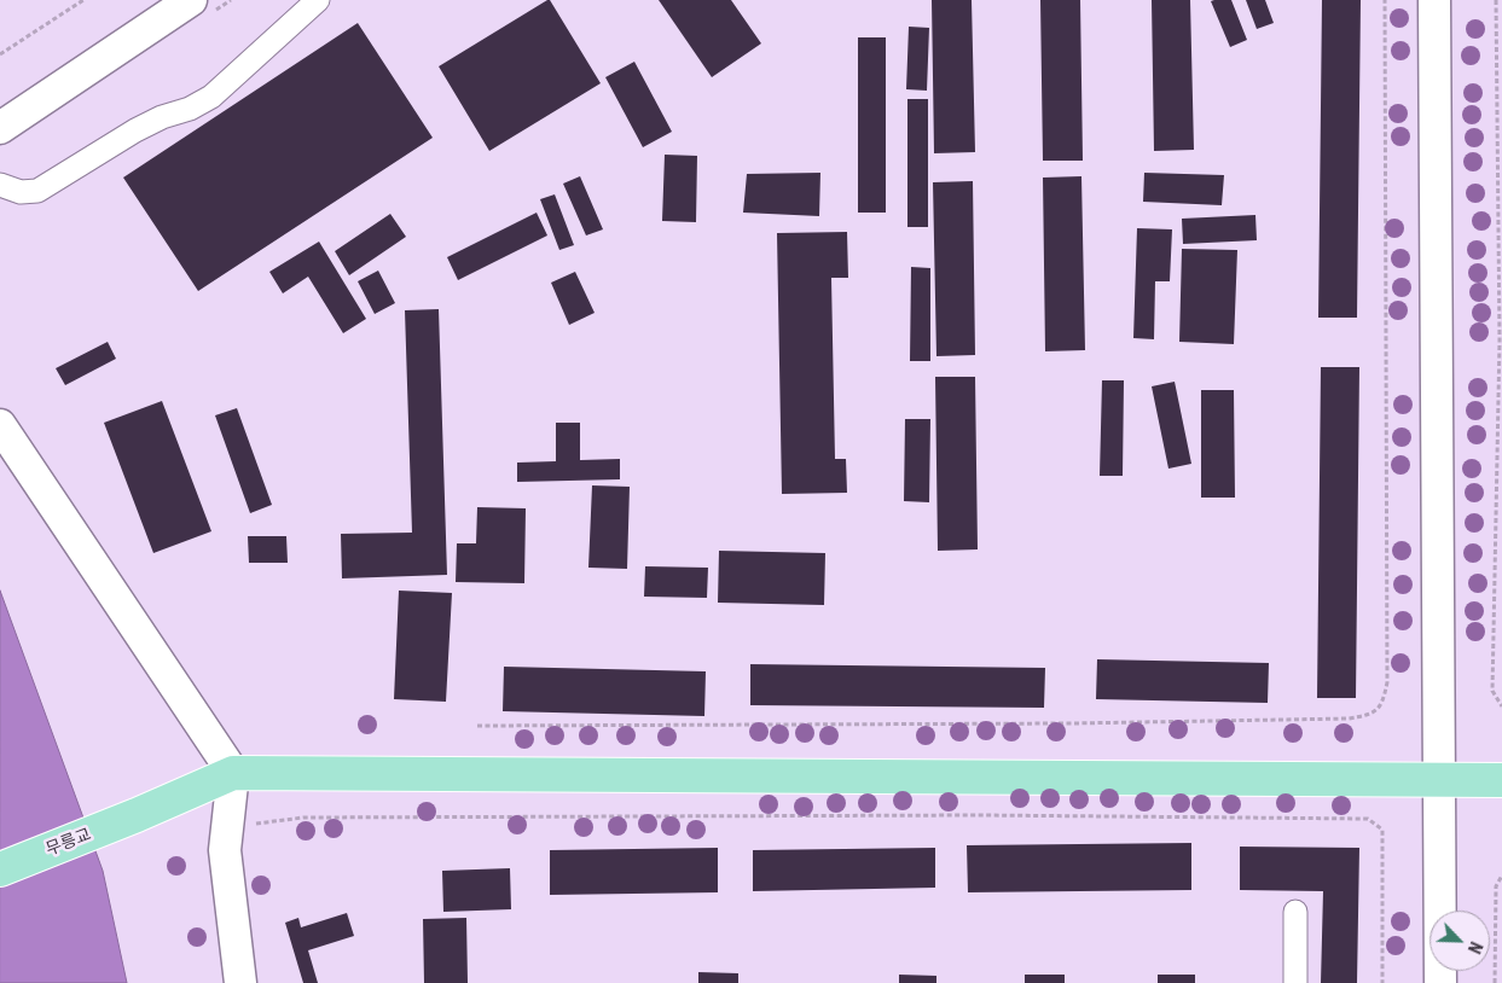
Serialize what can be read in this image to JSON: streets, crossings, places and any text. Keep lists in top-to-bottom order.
{
  "streets": {
    "main road": ["무릉교"]
  },
  "north": "bottom right"
}
